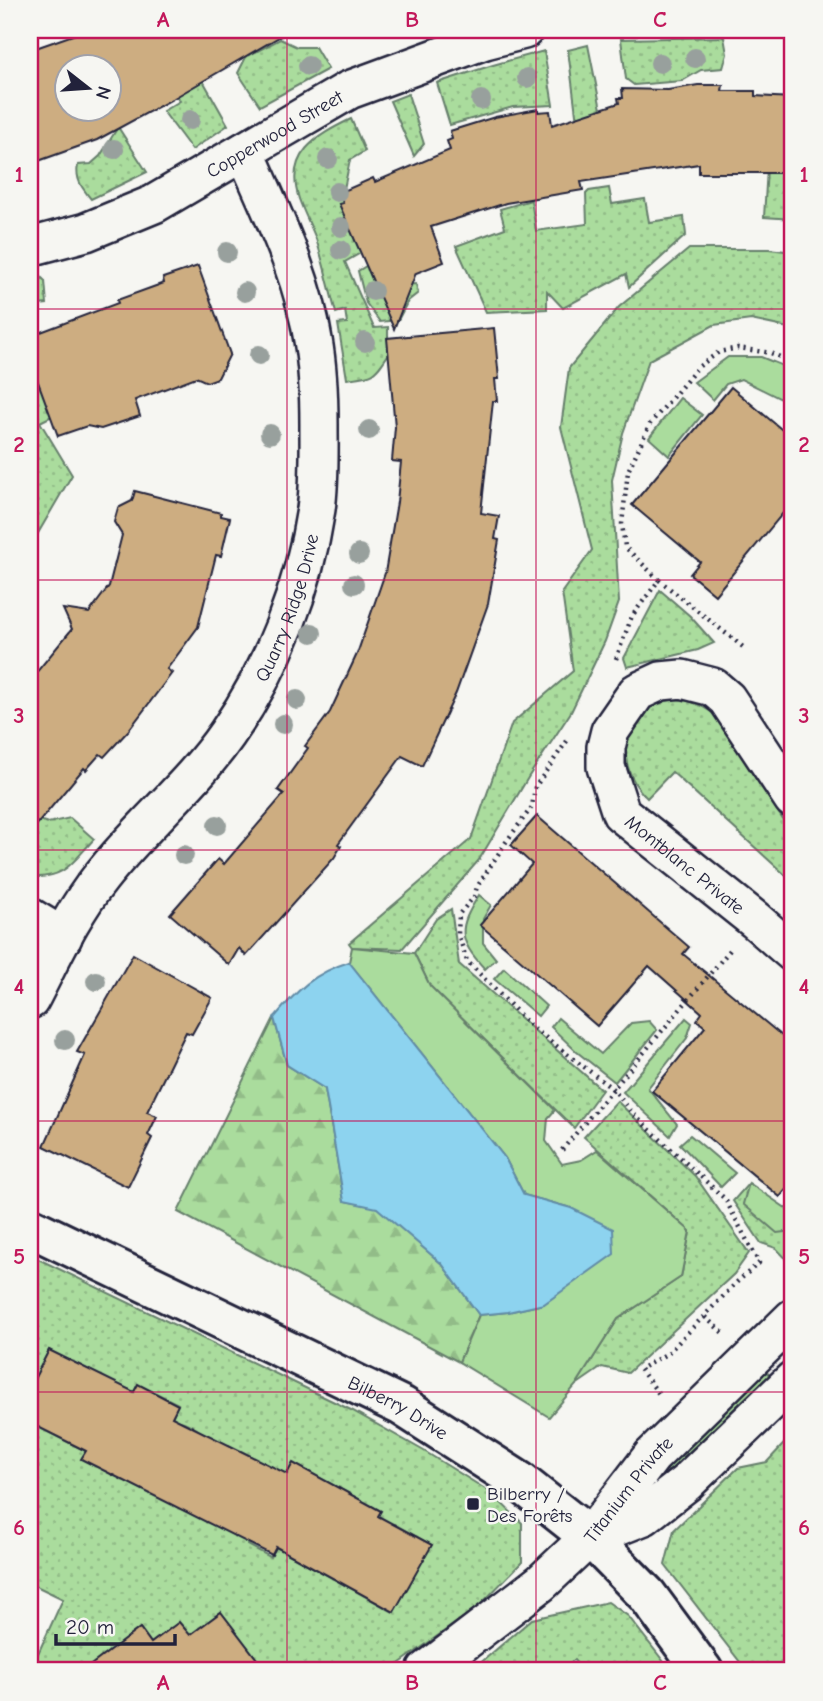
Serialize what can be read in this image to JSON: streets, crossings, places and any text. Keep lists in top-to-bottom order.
{
  "streets": {
    "street": [
      "Copperwood Street",
      "Quarry Ridge Drive",
      "Montblanc Private",
      "Bilberry Drive",
      "Titanium Private"
    ]
  },
  "crossings": [
    ["Copperwood Street", "Quarry Ridge Drive"],
    ["Bilberry Drive", "Titanium Private"]
  ],
  "places": {
    "transit": ["Bilberry / Des Forêts"]
  },
  "scale_bar": "20 m",
  "north": "right",
  "grid": {
    "columns": ["A", "B", "C"],
    "rows": [
      "1",
      "2",
      "3",
      "4",
      "5",
      "6"
    ]
  }
}
